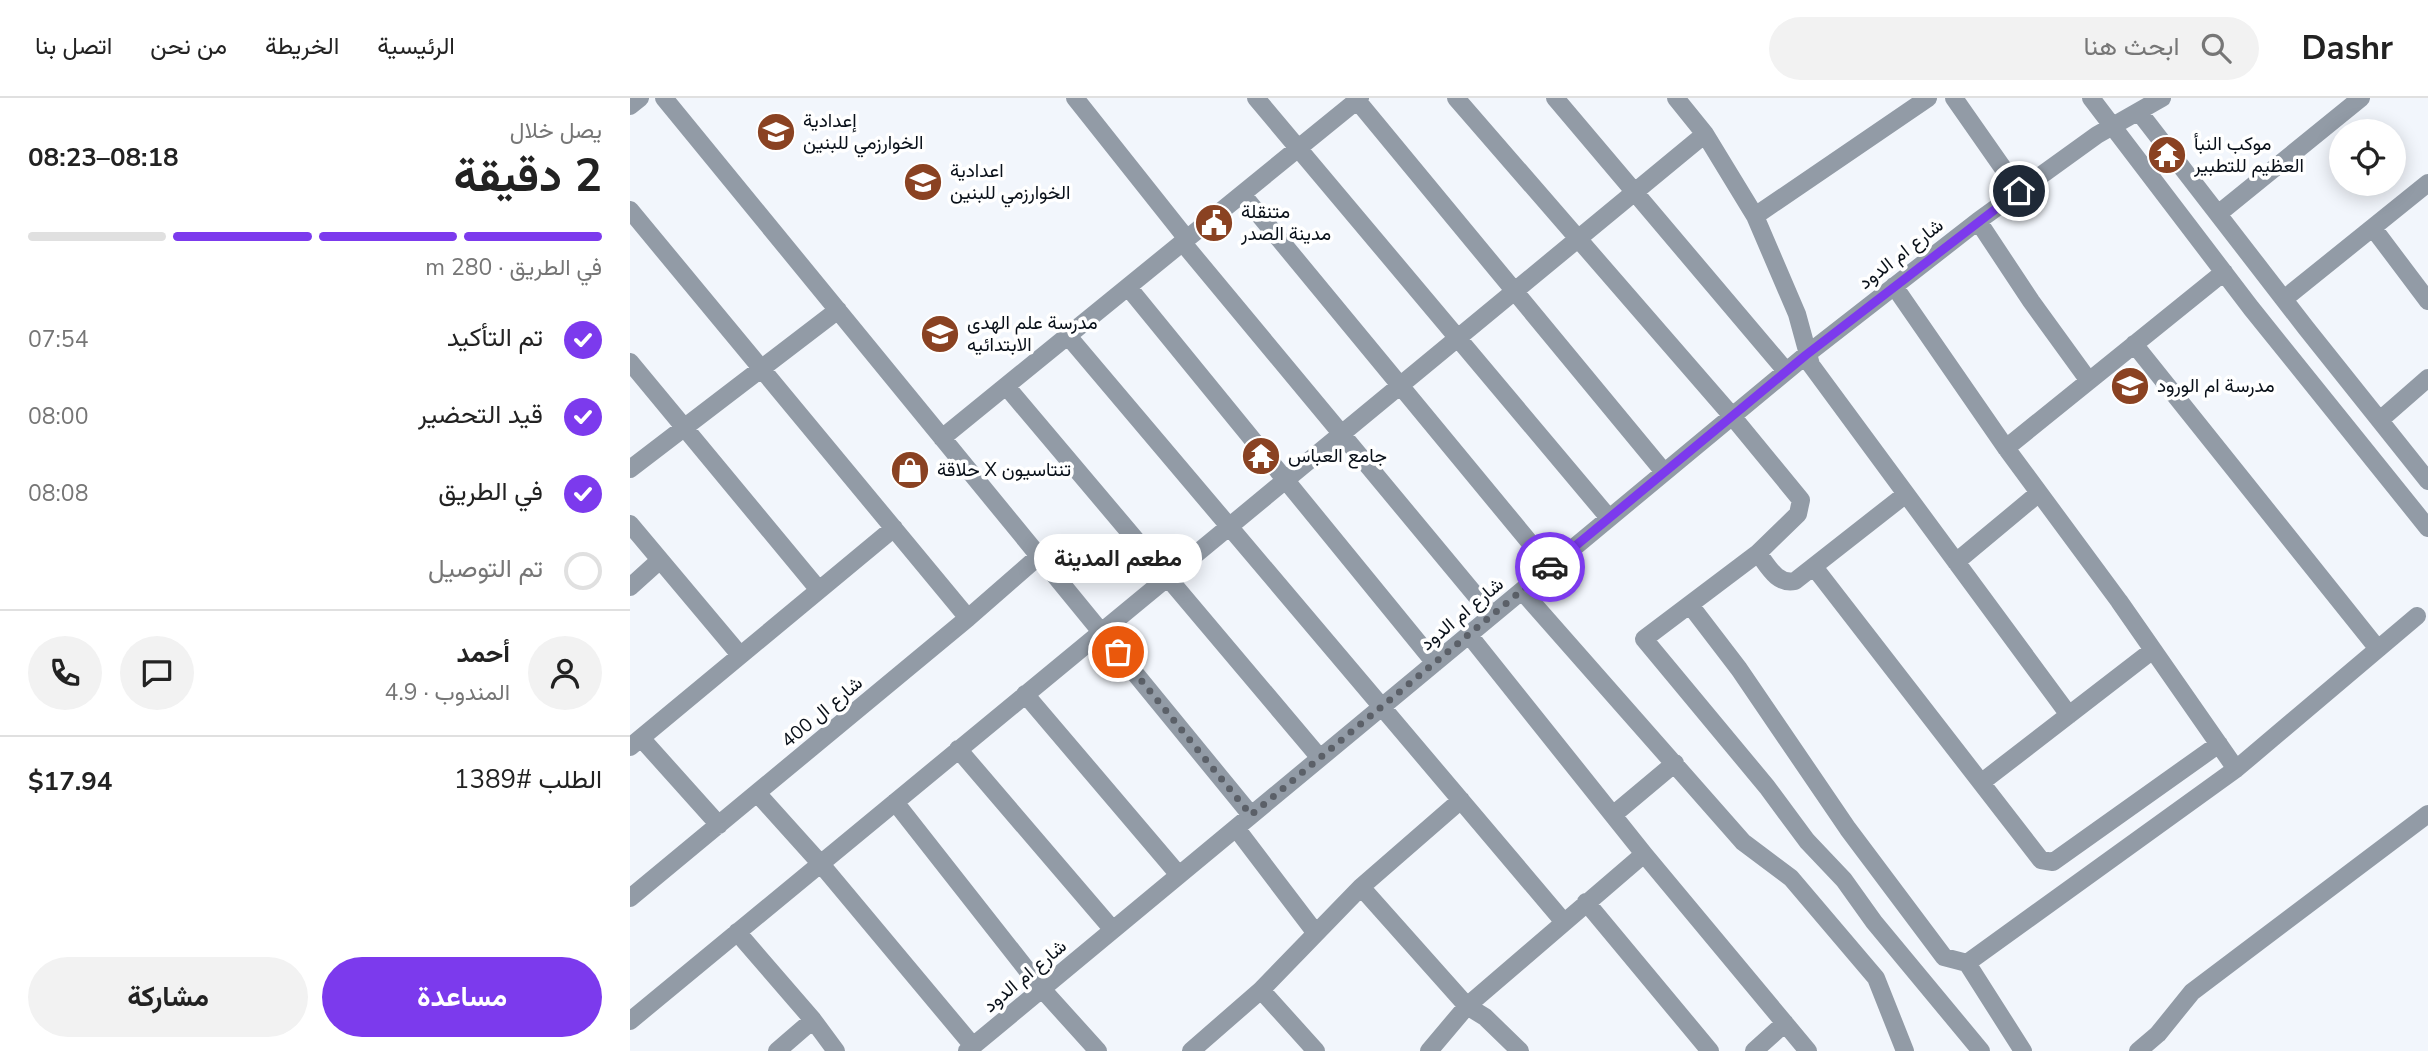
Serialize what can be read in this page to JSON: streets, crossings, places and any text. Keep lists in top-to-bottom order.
{
  "streets": {
    "street": ["شارع ام الدود", "شارع ال 400"]
  },
  "places": {
    "school or university": [
      "إعدادية الخوارزمي للبنين",
      "اعدادية الخوارزمي للبنين",
      "مدرسة علم الهدى الابتدائيه",
      "مدرسة ام الورود"
    ],
    "temple": ["موكب النبأ العظيم للتطبير", "جامع العباس"],
    "public building": ["متنقلة مدينة الصدر"],
    "shop": ["حلاقة X تنتاسيون"],
    "other": ["مطعم المدينة"]
  },
  "page": {
    "header": "Dashr",
    "search": "ابحث هنا",
    "nav": [
      "الرئيسية",
      "الخريطة",
      "من نحن",
      "اتصل بنا"
    ],
    "heading": ["2 دقيقة", "يصل خلال", "08:18–08:23"],
    "panel": [
      "أحمد",
      "المندوب · 4.9",
      "الطلب #1389",
      "$17.94"
    ],
    "bar": "في الطريق · 280 m",
    "list": [
      ["تم التأكيد", "07:54"],
      ["قيد التحضير", "08:00"],
      ["في الطريق", "08:08"],
      "تم التوصيل"
    ],
    "bubble": "مطعم المدينة",
    "buttons": ["مساعدة", "مشاركة"]
  }
}
